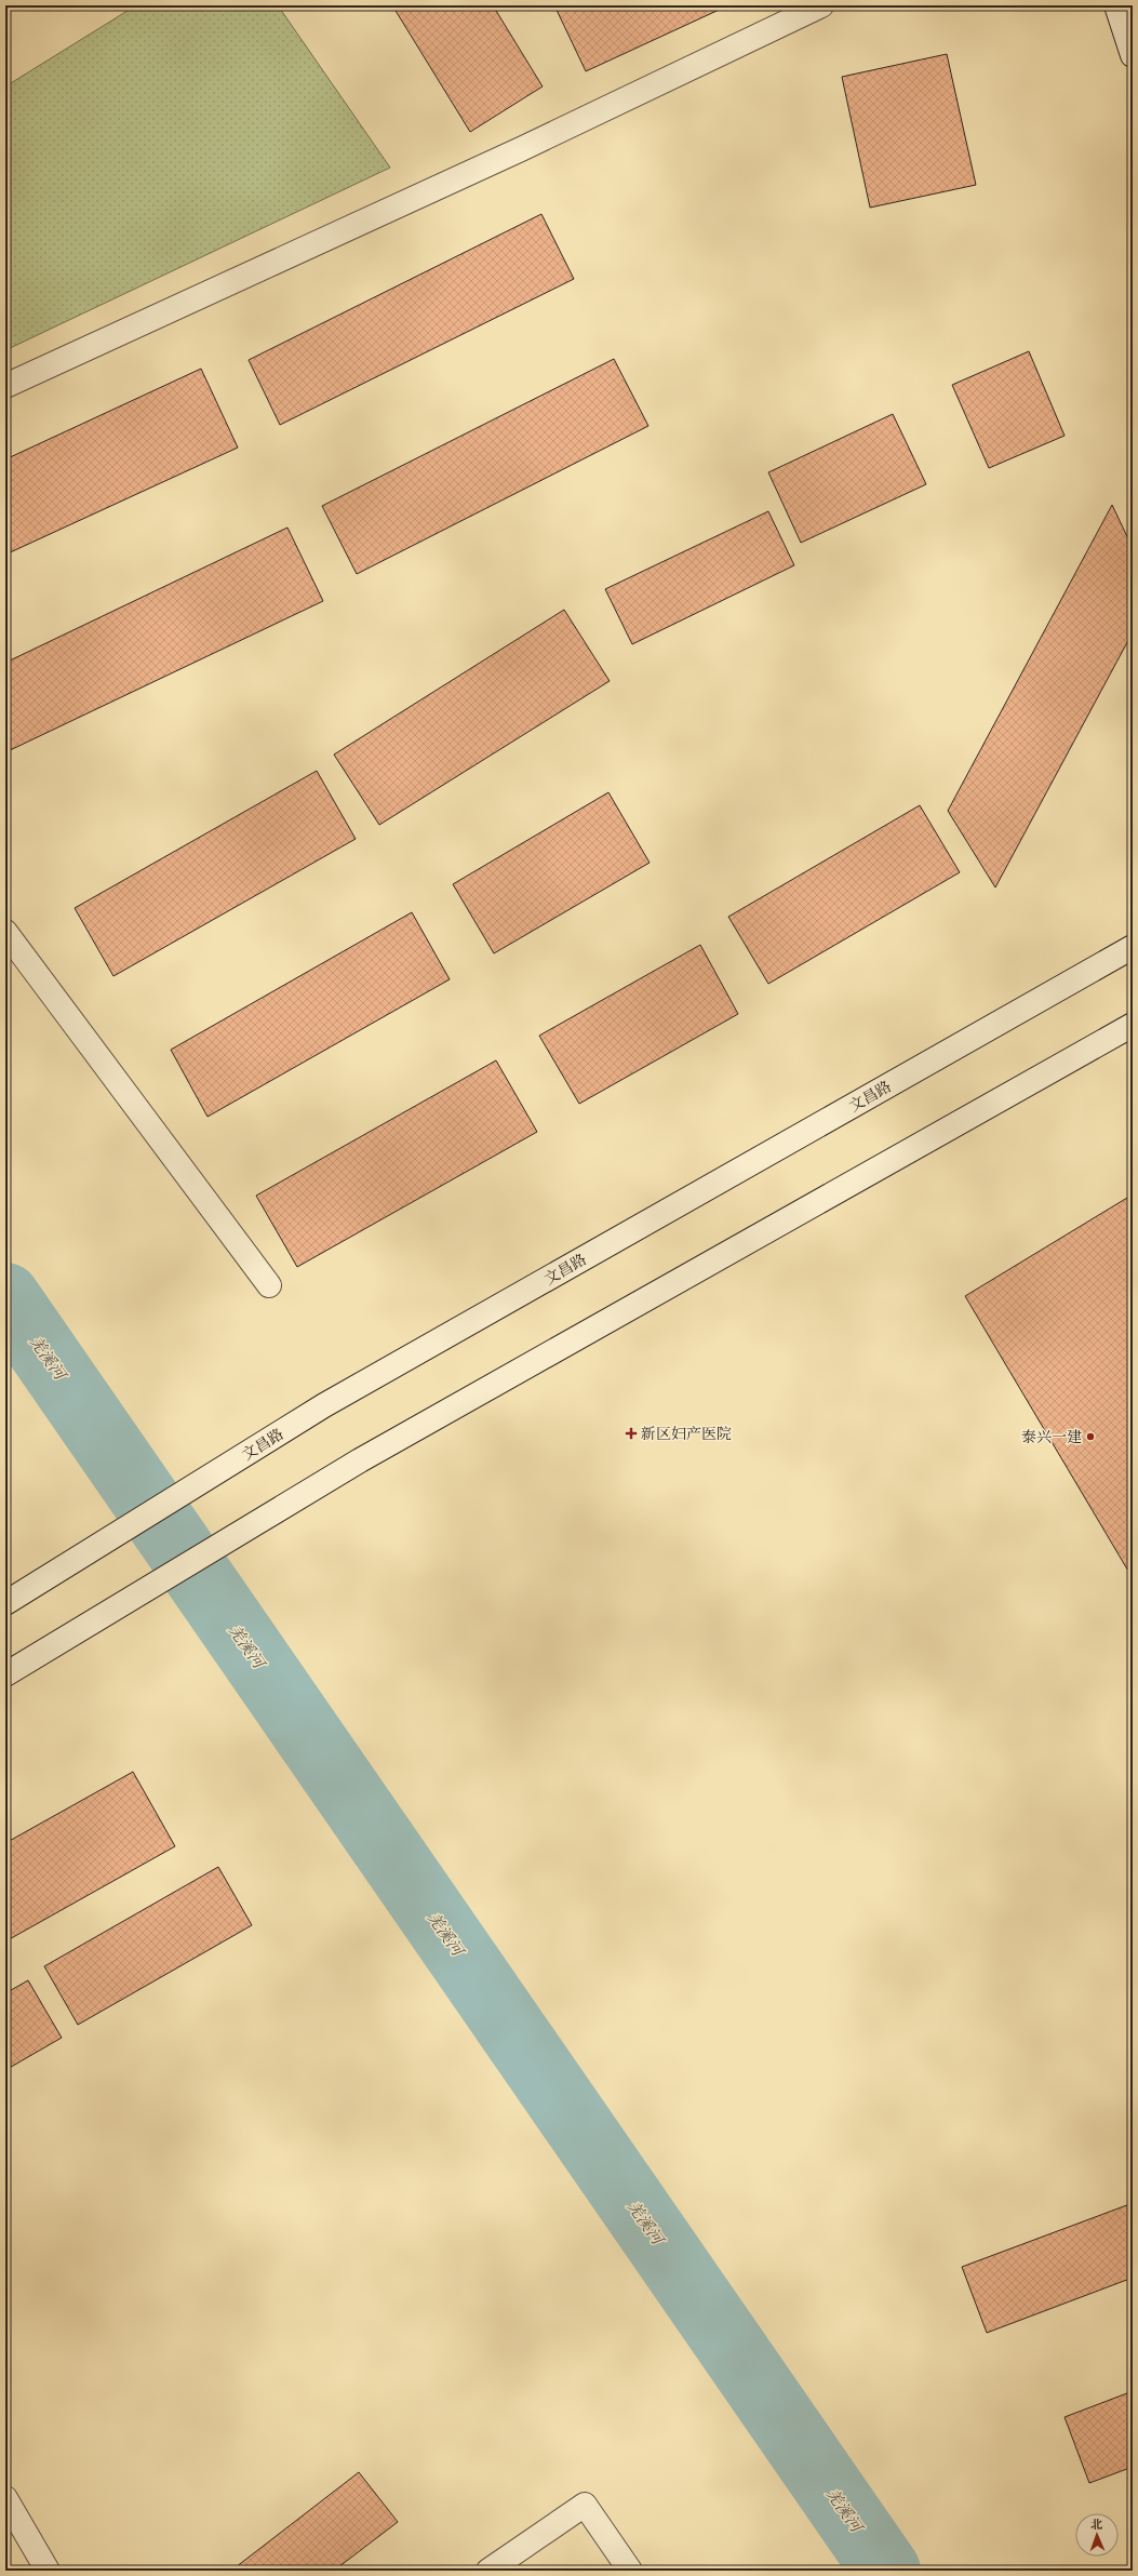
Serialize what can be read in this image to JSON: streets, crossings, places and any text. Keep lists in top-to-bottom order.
{
  "streets": {
    "main road": ["文昌路"]
  },
  "water": ["羌溪河"],
  "places": {
    "health": ["新区妇产医院"],
    "other": ["泰兴一建"]
  },
  "north": "top"
}
